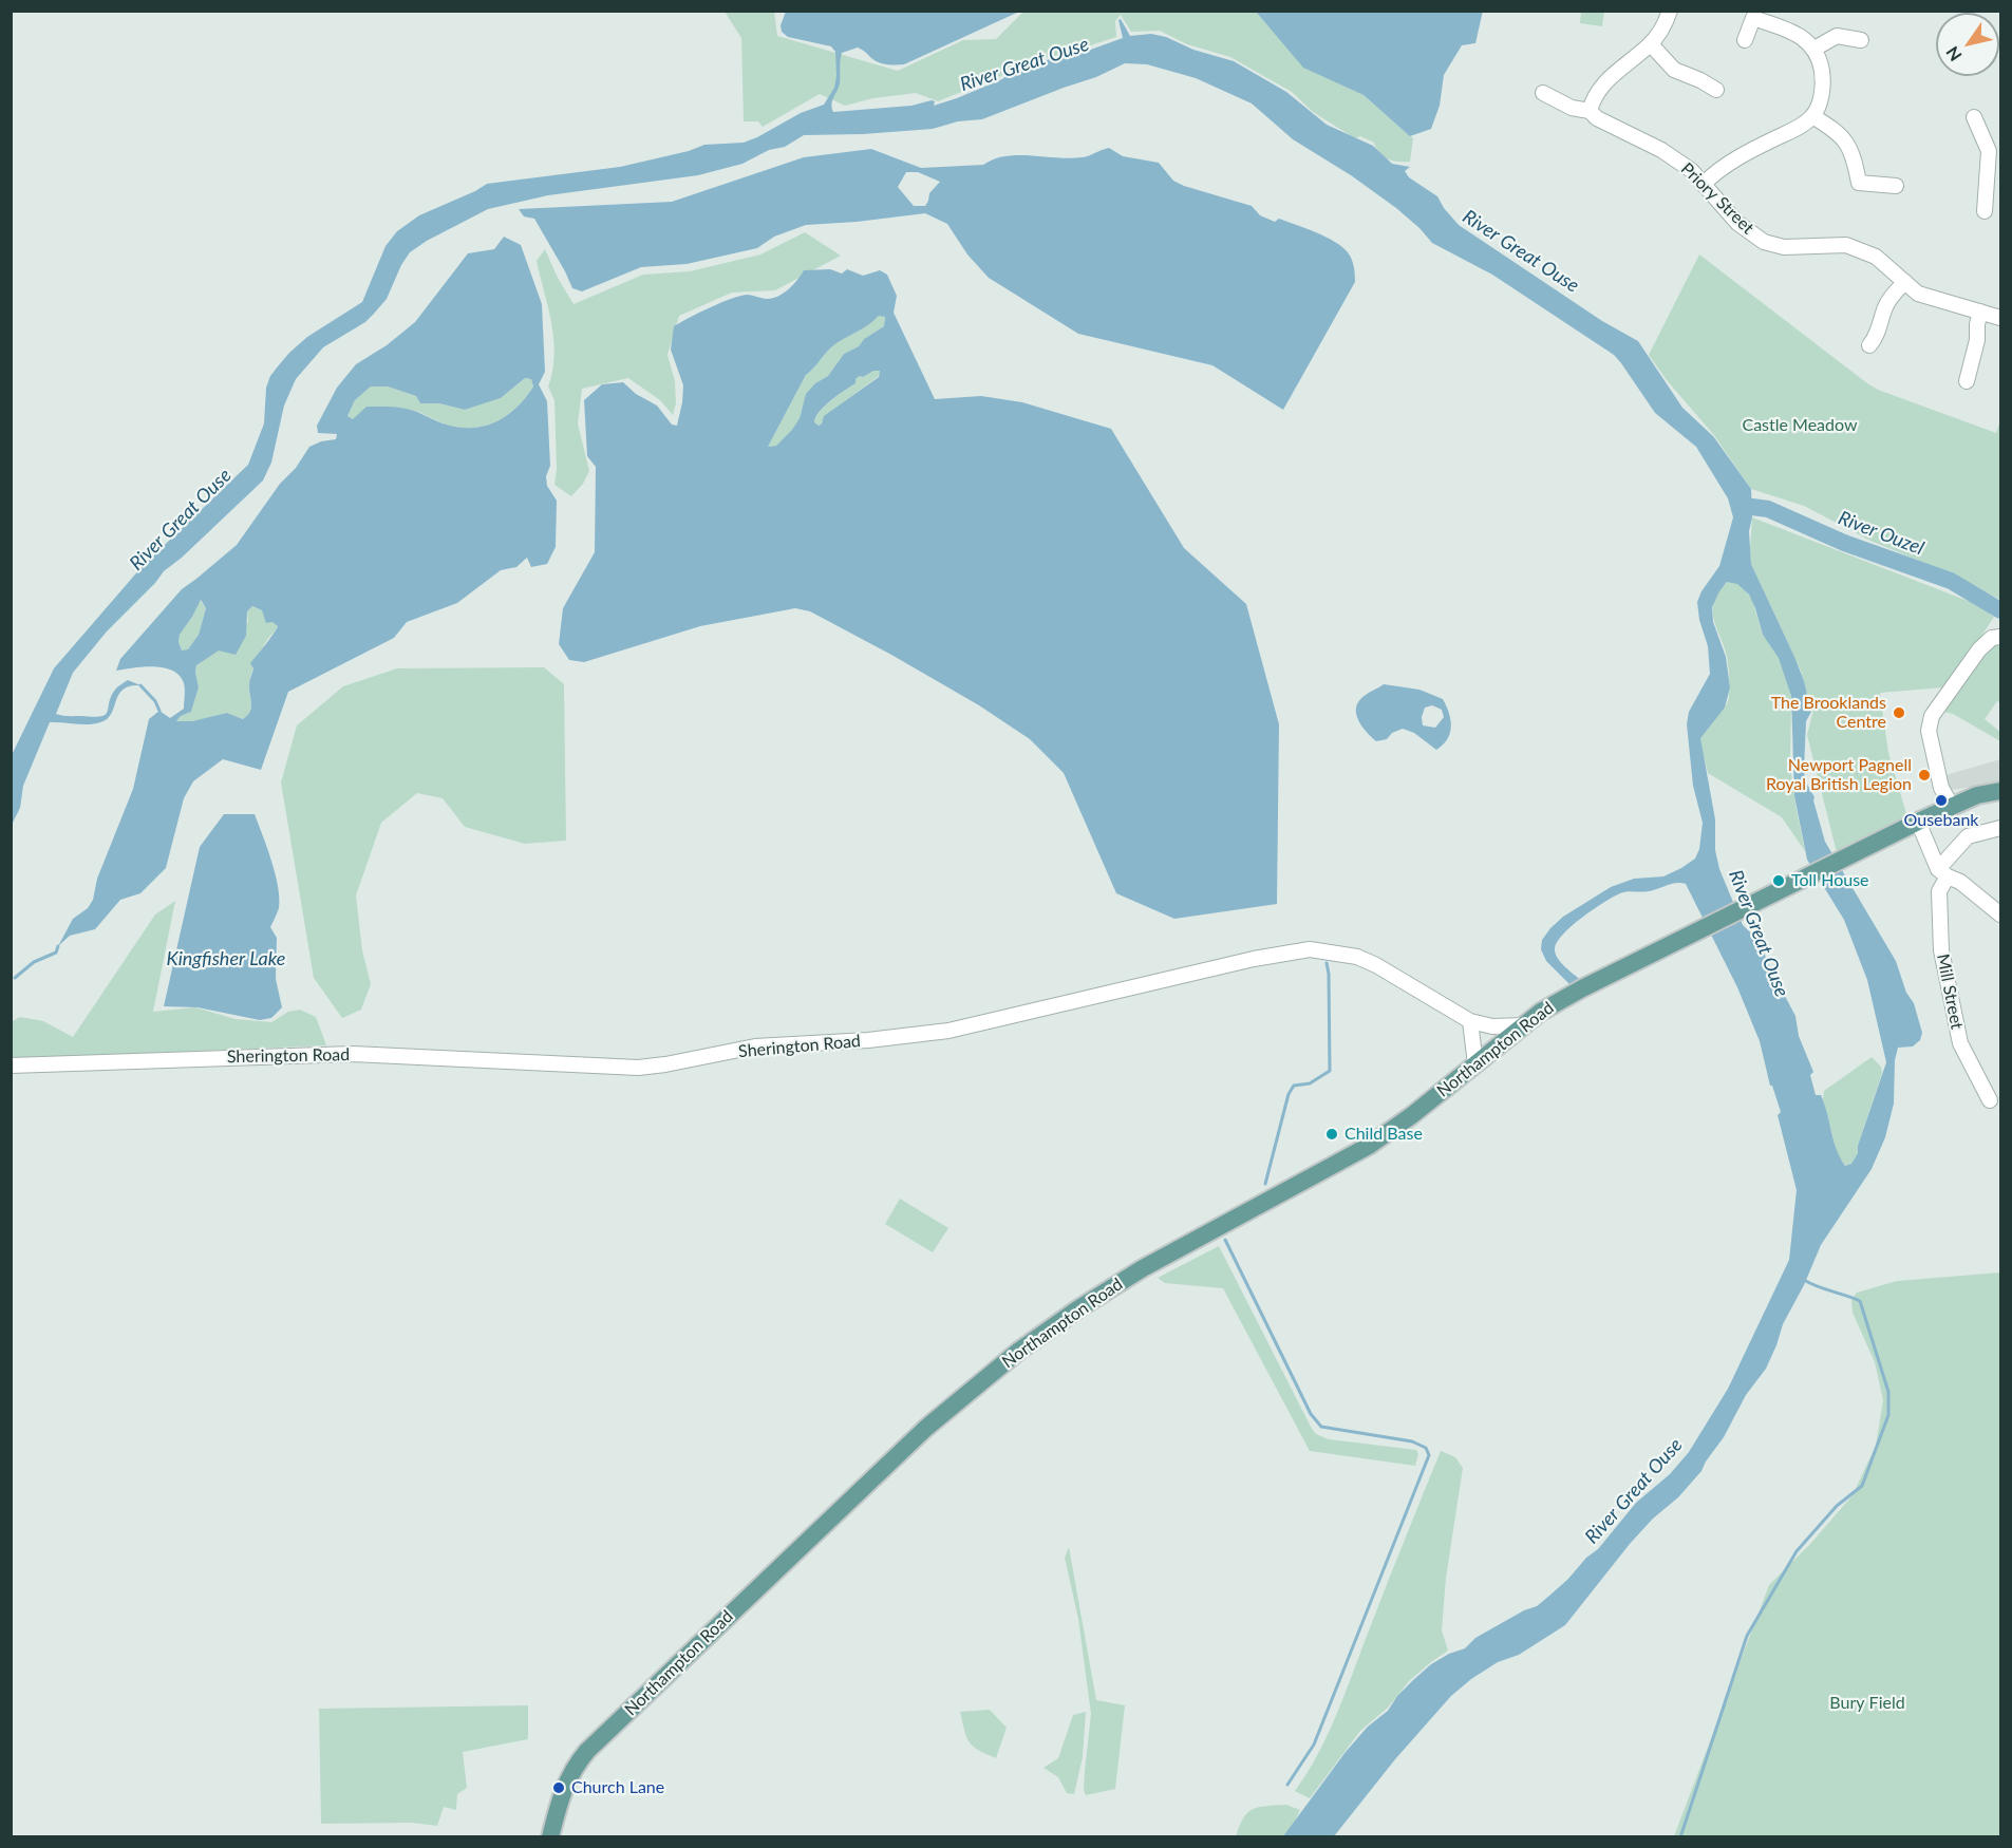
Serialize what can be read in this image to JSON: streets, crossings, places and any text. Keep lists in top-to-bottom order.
{
  "streets": {
    "main road": ["Northampton Road"],
    "street": ["Priory Street", "Mill Street", "Sherington Road"]
  },
  "crossings": [
    ["Sherington Road", "Northampton Road"]
  ],
  "water": ["River Great Ouse", "River Ouzel", "Kingfisher Lake"],
  "parks": ["Castle Meadow", "Bury Field"],
  "places": [
    "The Brooklands Centre",
    "Newport Pagnell Royal British Legion",
    "Ousebank",
    "Toll House",
    "Child Base",
    "Church Lane"
  ],
  "north": "bottom left"
}
